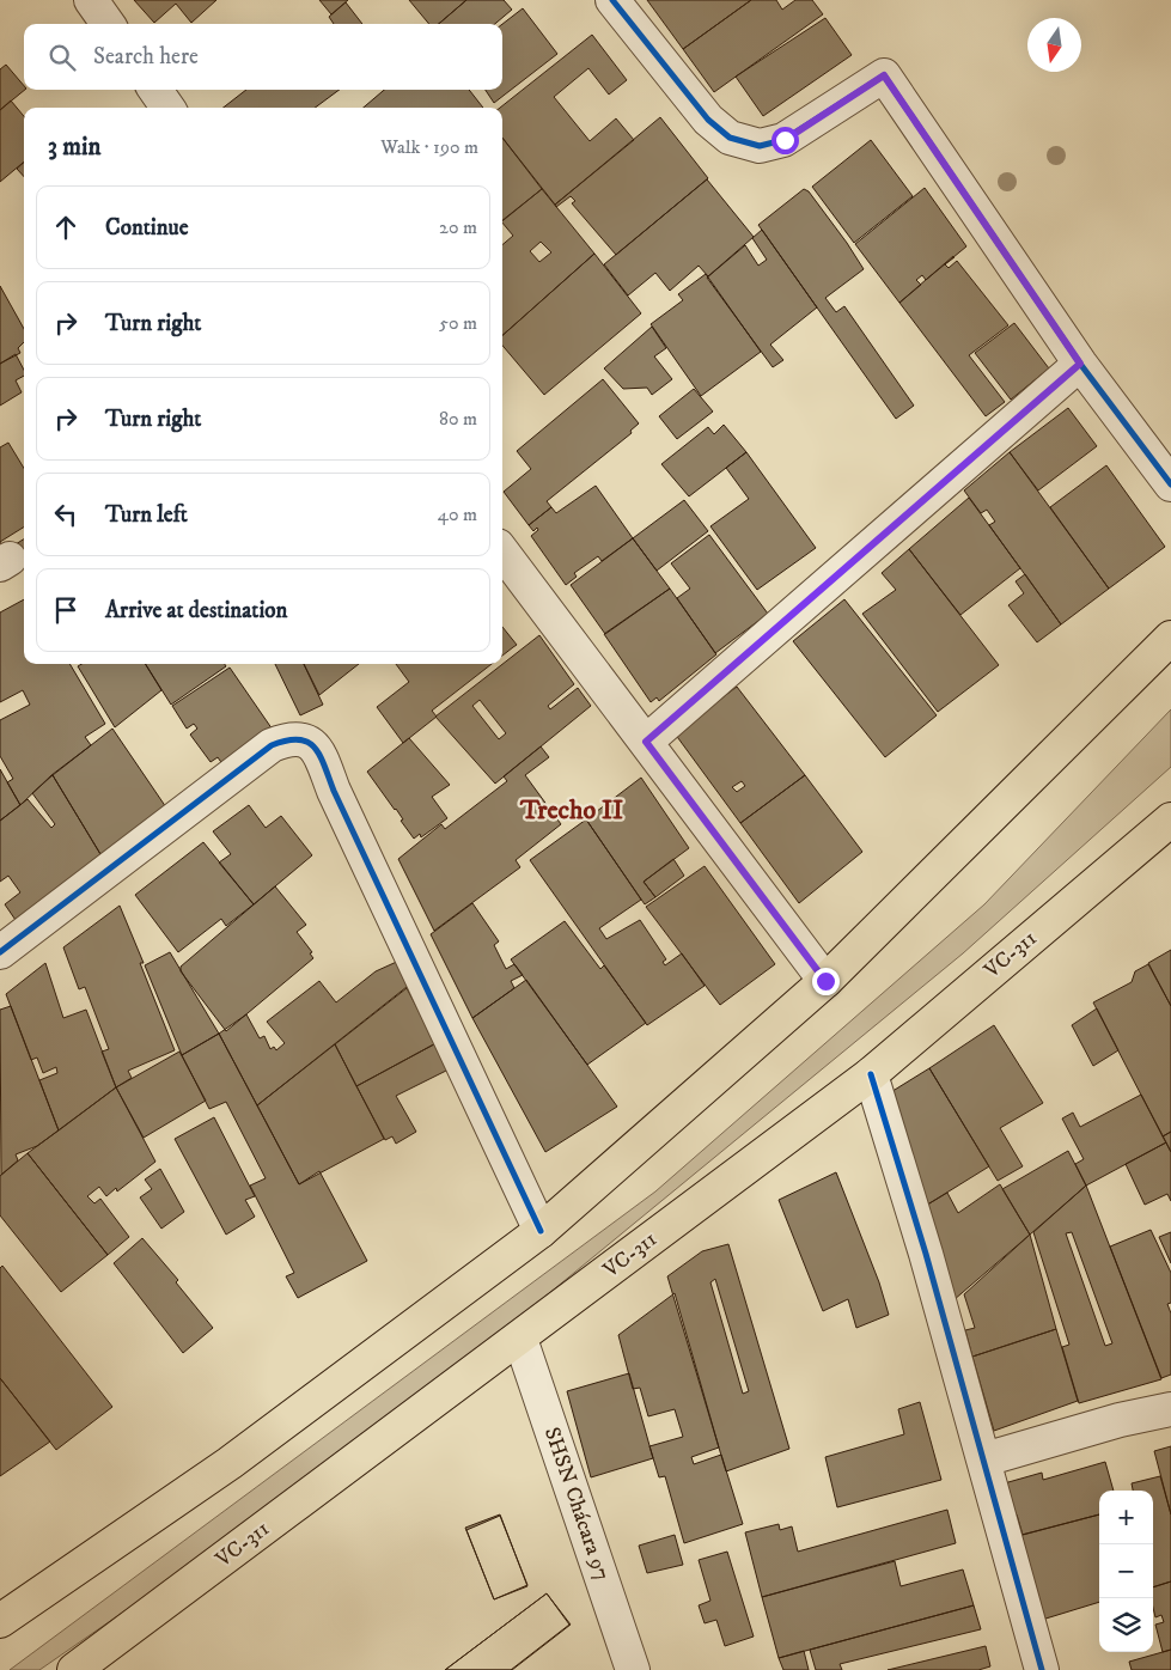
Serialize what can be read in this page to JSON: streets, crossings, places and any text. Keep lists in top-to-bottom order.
{
  "streets": {
    "main road": ["VC-311"],
    "street": ["SHSN Chácara 97"]
  },
  "crossings": [
    ["VC-311", "SHSN Chácara 97"]
  ],
  "districts": ["Trecho II"],
  "north": "bottom",
  "page": {
    "search": "Search here",
    "heading": ["3 min", "Walk · 190 m"],
    "list": [
      ["Continue", "20 m"],
      ["Turn right", "50 m"],
      ["Turn right", "80 m"],
      ["Turn left", "40 m"],
      "Arrive at destination"
    ],
    "map_buttons": ["+", "−"]
  }
}
